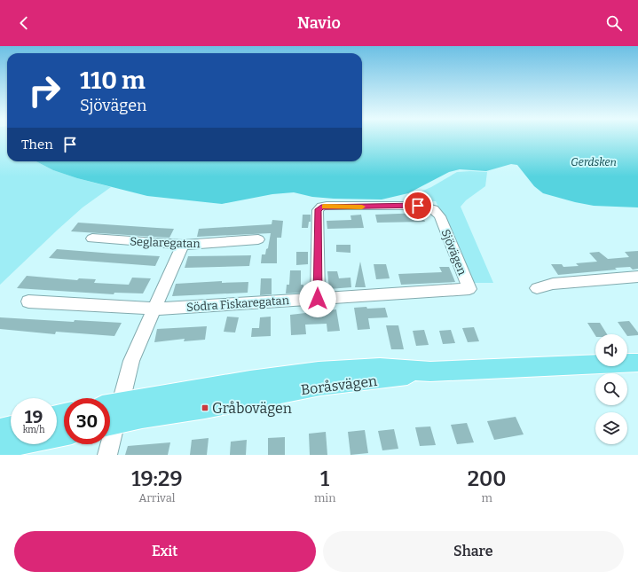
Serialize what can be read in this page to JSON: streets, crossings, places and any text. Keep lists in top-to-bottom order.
{
  "streets": {
    "main road": ["Boråsvägen"],
    "street": ["Seglaregatan", "Sjövägen", "Södra Fiskaregatan"]
  },
  "crossings": [
    ["Sjövägen", "Södra Fiskaregatan"]
  ],
  "water": ["Gerdsken"],
  "places": {
    "transit": ["Gråbovägen"]
  },
  "page": {
    "header": "Navio",
    "turn": ["110 m", "Sjövägen"],
    "then": "Then",
    "speed": "19 km/h",
    "limit": "30",
    "eta": [
      "19:29",
      "Arrival",
      "1",
      "min",
      "200",
      "m"
    ],
    "buttons": ["Exit", "Share"]
  }
}
